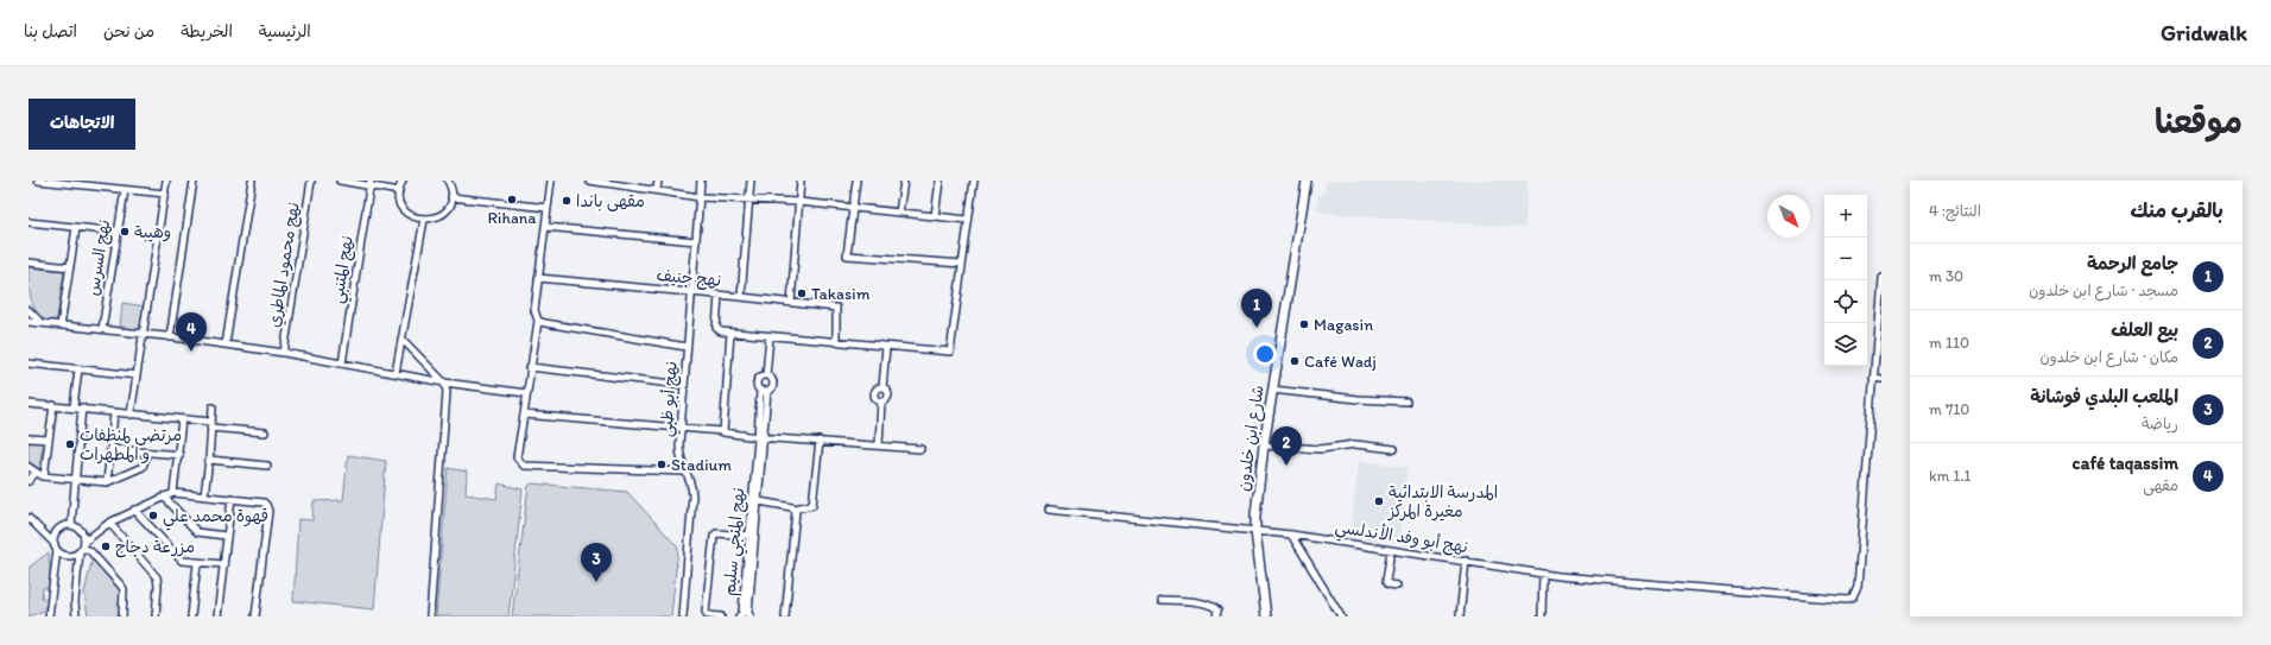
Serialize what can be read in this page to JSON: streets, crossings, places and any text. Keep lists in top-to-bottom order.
{
  "streets": {
    "street": [
      "نهج السرس",
      "نهج محمود الماطري",
      "نهج المتنبي",
      "نهج جنيف",
      "نهج أبو ظبي",
      "شارع ابن خلدون",
      "نهج أبو وفد الأندلسي",
      "نهج المنجي سليم"
    ]
  },
  "crossings": [
    ["نهج جنيف", "نهج أبو ظبي"],
    ["شارع ابن خلدون", "نهج أبو وفد الأندلسي"]
  ],
  "places": [
    "Rihana",
    "مقهى باندا",
    "وهيبة",
    "Takasim",
    "Magasin",
    "Café Wadj",
    "مرتضى لمنظفات و المطهرات",
    "Stadium",
    "المدرسة الابتدائية مغيرة المركز",
    "قهوة محمد علي",
    "مزرعة دجاج"
  ],
  "north": "bottom right",
  "page": {
    "header": "Gridwalk",
    "nav": [
      "الرئيسية",
      "الخريطة",
      "من نحن",
      "اتصل بنا"
    ],
    "title": "موقعنا",
    "buttons": "الاتجاهات",
    "heading": ["بالقرب منك", "النتائج: 4"],
    "map_buttons": ["+", "−"],
    "list": [
      {
        "mark": "1",
        "name": "جامع الرحمة",
        "note": "مسجد · شارع ابن خلدون",
        "value": "30 m"
      },
      {
        "mark": "2",
        "name": "بيع العلف",
        "note": "مكان · شارع ابن خلدون",
        "value": "110 m"
      },
      {
        "mark": "3",
        "name": "الملعب البلدي فوشانة",
        "note": "رياضة",
        "value": "710 m"
      },
      {
        "mark": "4",
        "name": "café taqassim",
        "note": "مقهى",
        "value": "1.1 km"
      }
    ],
    "pins": [
      "1",
      "4",
      "2",
      "3"
    ]
  }
}
